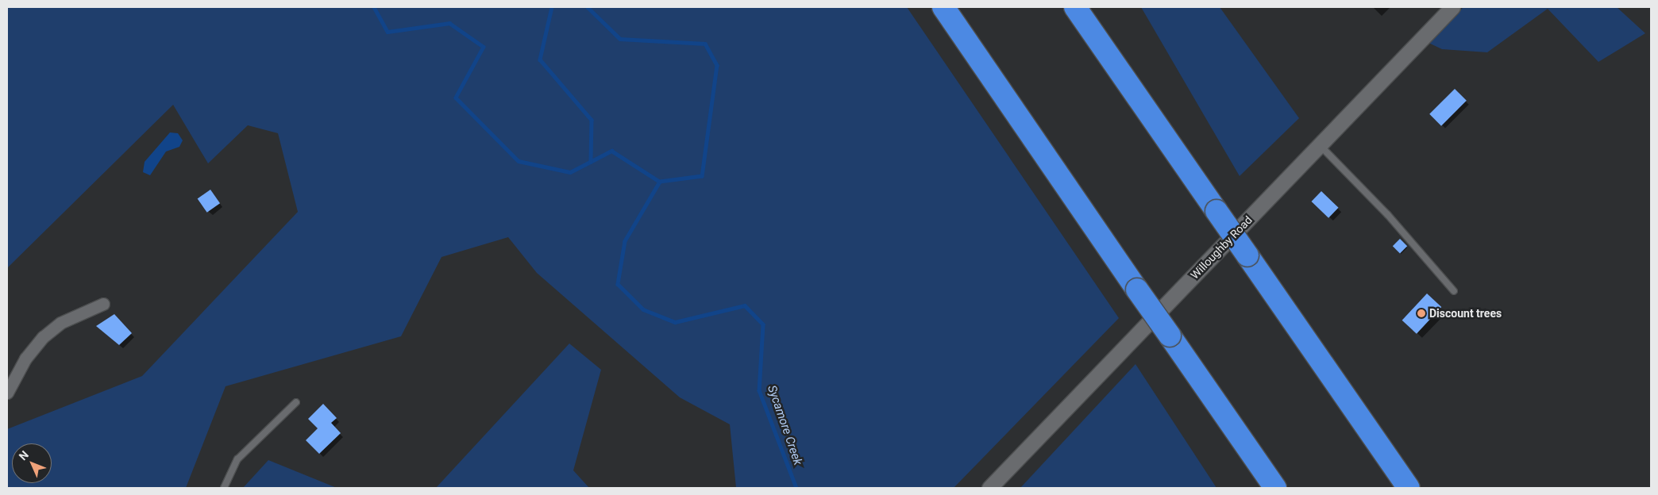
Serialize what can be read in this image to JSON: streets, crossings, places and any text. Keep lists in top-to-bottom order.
{
  "streets": {
    "street": ["Willoughby Road"]
  },
  "water": ["Sycamore Creek"],
  "places": ["Discount trees"],
  "north": "top left"
}
